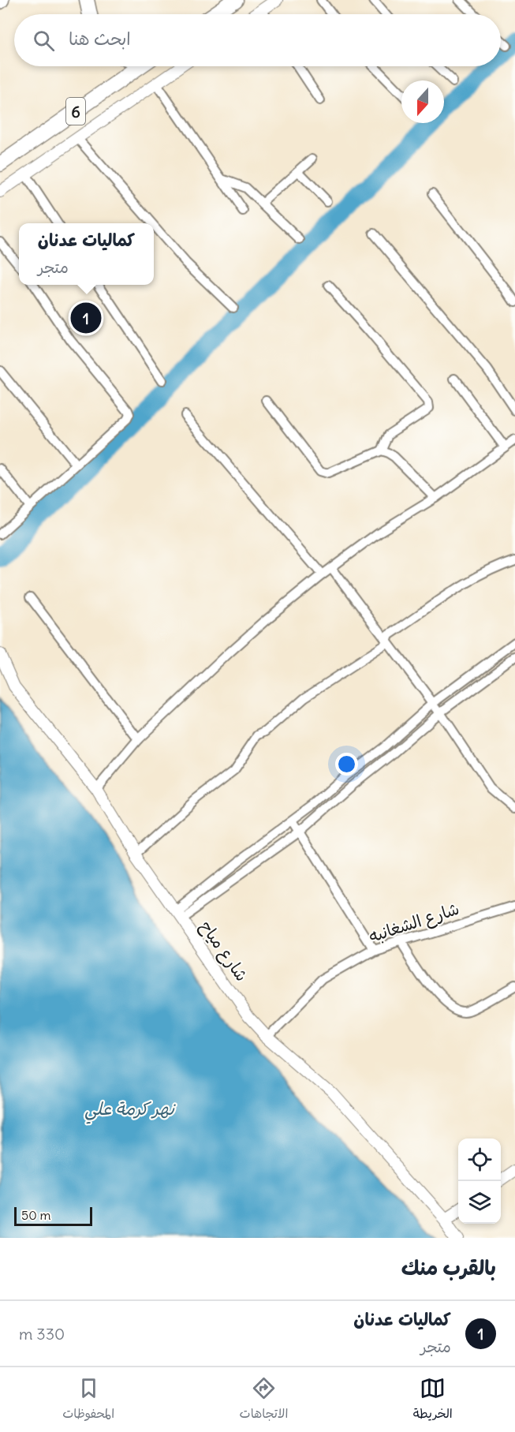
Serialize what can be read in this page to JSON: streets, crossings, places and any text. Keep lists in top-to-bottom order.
{
  "streets": {
    "highway": ["6"],
    "street": ["شارع الشغانبه", "شارع مياح"]
  },
  "crossings": [
    ["شارع الشغانبه", "شارع مياح"]
  ],
  "water": ["نهر كرمة علي"],
  "scale_bar": "50 m",
  "north": "bottom",
  "page": {
    "search": "ابحث هنا",
    "popup": ["كماليات عدنان", "متجر"],
    "pins": "1",
    "scale": "50 m",
    "heading": "بالقرب منك",
    "list": [
      {
        "mark": "1",
        "name": "كماليات عدنان",
        "note": "متجر",
        "value": "330 m"
      }
    ],
    "nav": ["الخريطة", "الاتجاهات", "المحفوظات"]
  }
}
